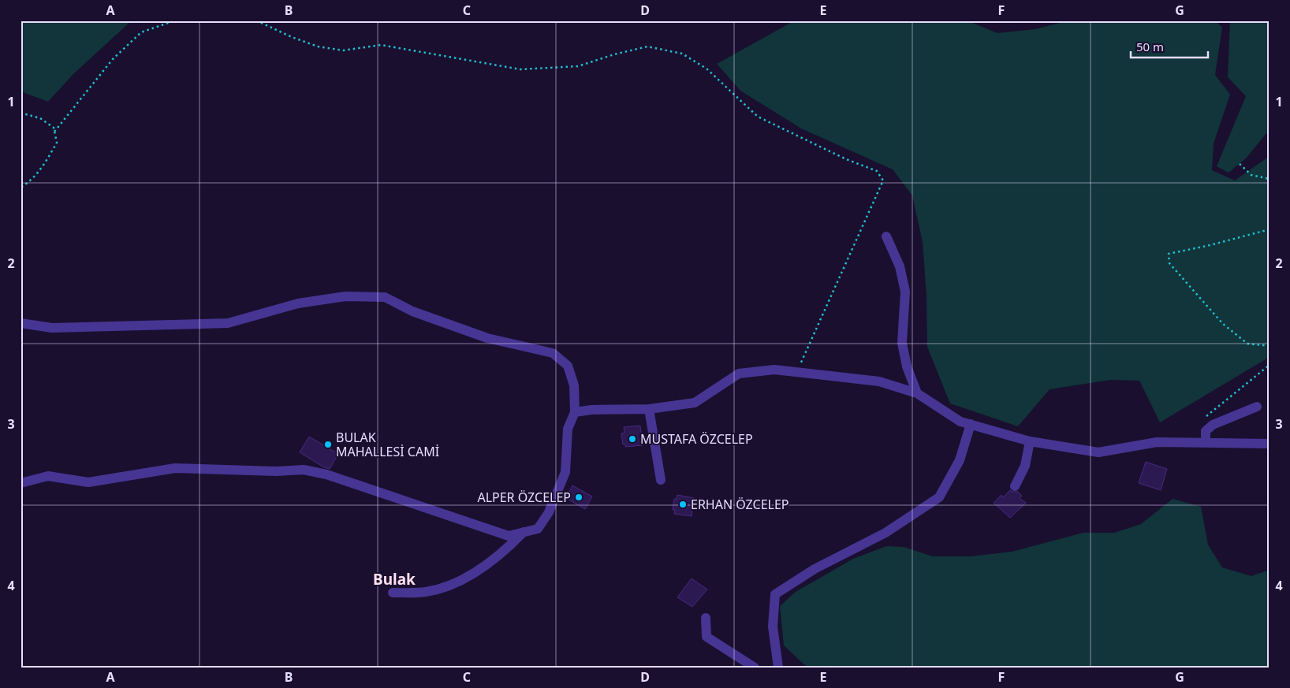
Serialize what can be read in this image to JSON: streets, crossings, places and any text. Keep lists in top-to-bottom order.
{
  "districts": ["Bulak"],
  "places": [
    "MUSTAFA ÖZCELEP",
    "BULAK MAHALLESİ CAMİ",
    "ALPER ÖZCELEP",
    "ERHAN ÖZCELEP"
  ],
  "scale_bar": "50 m",
  "grid": {
    "columns": [
      "A",
      "B",
      "C",
      "D",
      "E",
      "F",
      "G"
    ],
    "rows": [
      "1",
      "2",
      "3",
      "4"
    ]
  }
}
